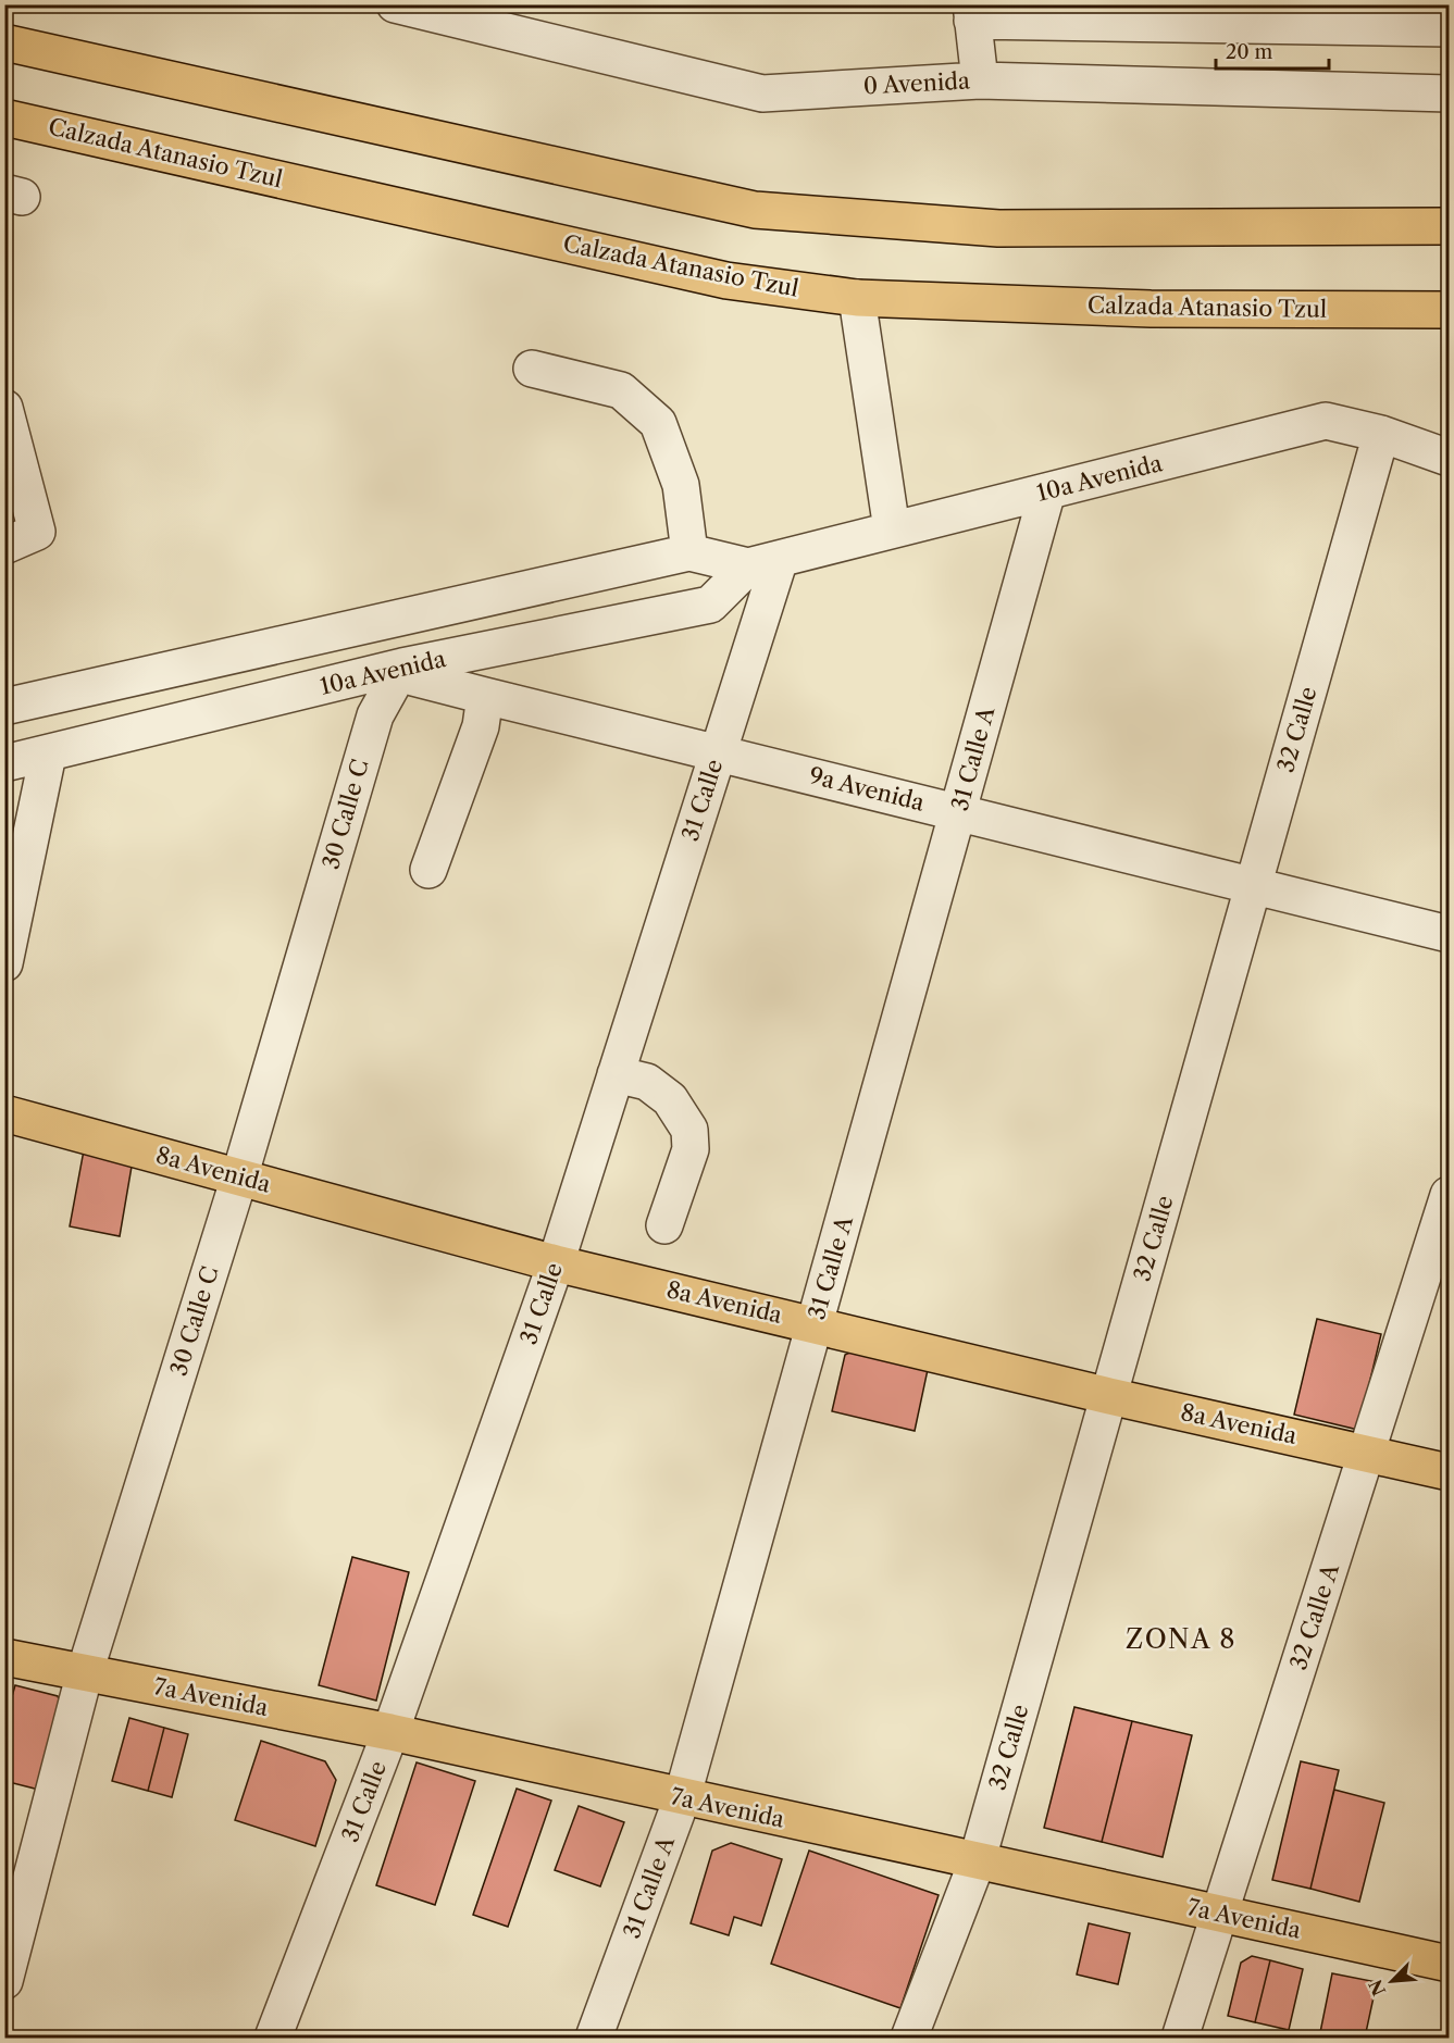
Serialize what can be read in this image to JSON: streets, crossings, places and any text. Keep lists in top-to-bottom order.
{
  "streets": {
    "main road": ["Calzada Atanasio Tzul", "8a Avenida", "7a Avenida"],
    "street": [
      "0 Avenida",
      "10a Avenida",
      "32 Calle",
      "31 Calle A",
      "9a Avenida",
      "31 Calle",
      "30 Calle C",
      "32 Calle A"
    ]
  },
  "crossings": [
    ["10a Avenida", "32 Calle"],
    ["10a Avenida", "31 Calle A"],
    ["10a Avenida", "9a Avenida"],
    ["10a Avenida", "31 Calle"],
    ["10a Avenida", "30 Calle C"],
    ["32 Calle", "9a Avenida"],
    ["32 Calle", "8a Avenida"],
    ["32 Calle", "7a Avenida"],
    ["31 Calle A", "9a Avenida"],
    ["31 Calle A", "8a Avenida"],
    ["31 Calle A", "7a Avenida"],
    ["9a Avenida", "31 Calle"],
    ["9a Avenida", "30 Calle C"],
    ["31 Calle", "8a Avenida"],
    ["31 Calle", "7a Avenida"],
    ["30 Calle C", "8a Avenida"],
    ["30 Calle C", "7a Avenida"],
    ["8a Avenida", "32 Calle A"],
    ["32 Calle A", "7a Avenida"]
  ],
  "districts": ["ZONA 8"],
  "scale_bar": "20 m",
  "north": "bottom left"
}
